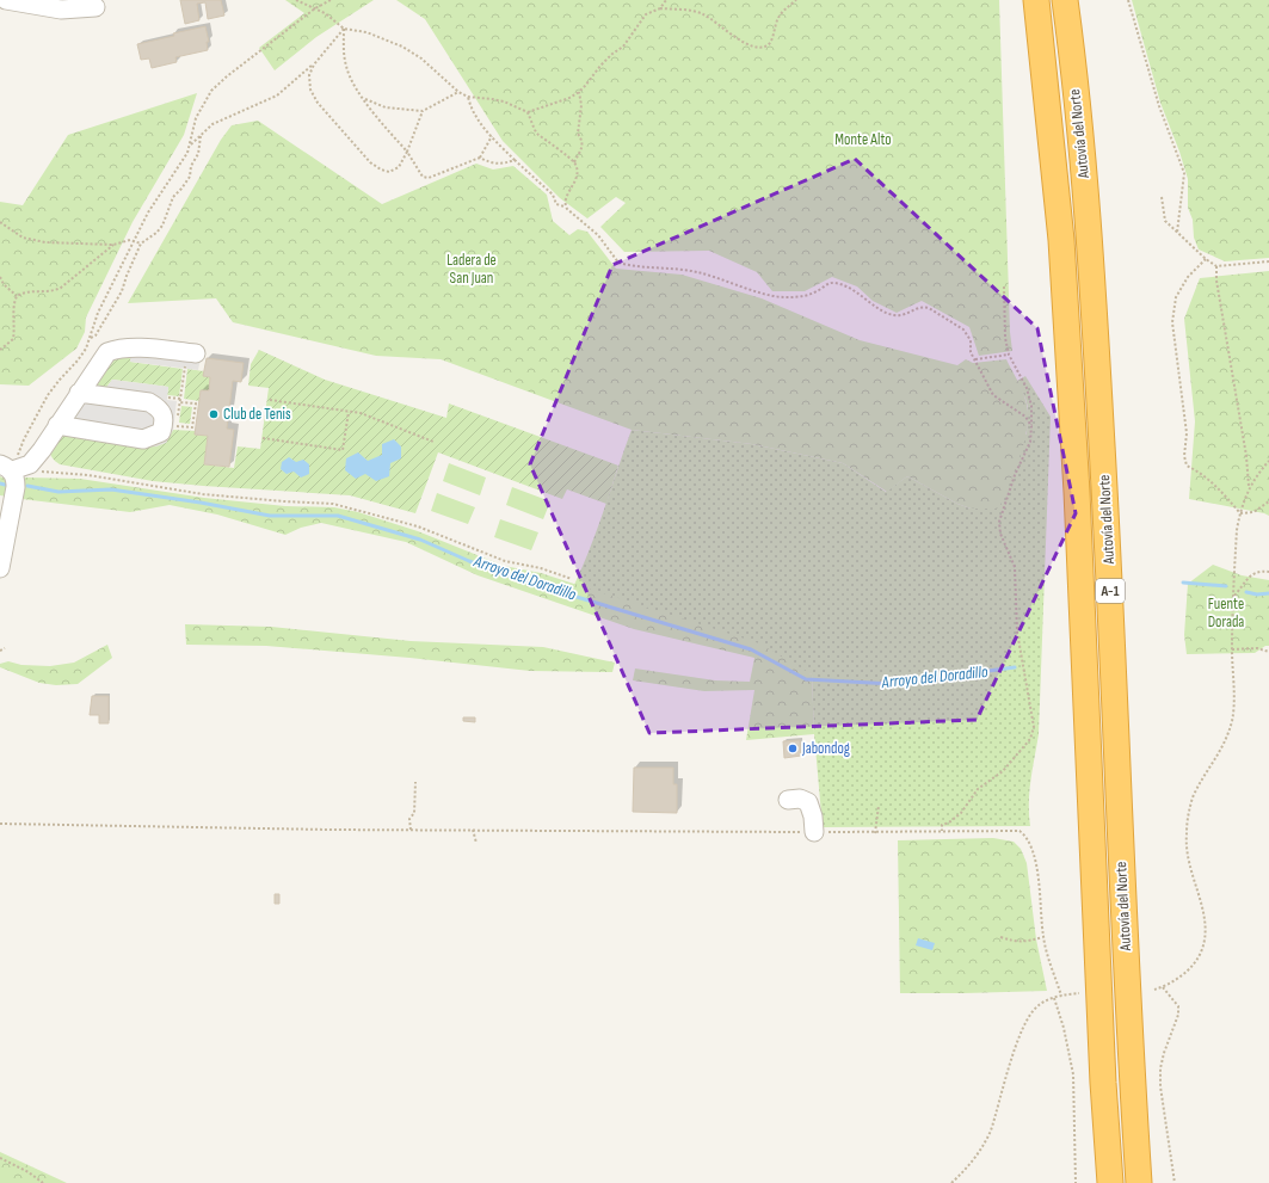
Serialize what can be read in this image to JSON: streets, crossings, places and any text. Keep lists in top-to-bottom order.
{
  "streets": {
    "highway": ["Autovía del Norte", "A-1"]
  },
  "water": ["Arroyo del Doradillo"],
  "parks": ["Monte Alto", "Ladera de San Juan", "Fuente Dorada"],
  "places": ["Club de Tenis", "Jabondog"]
}
